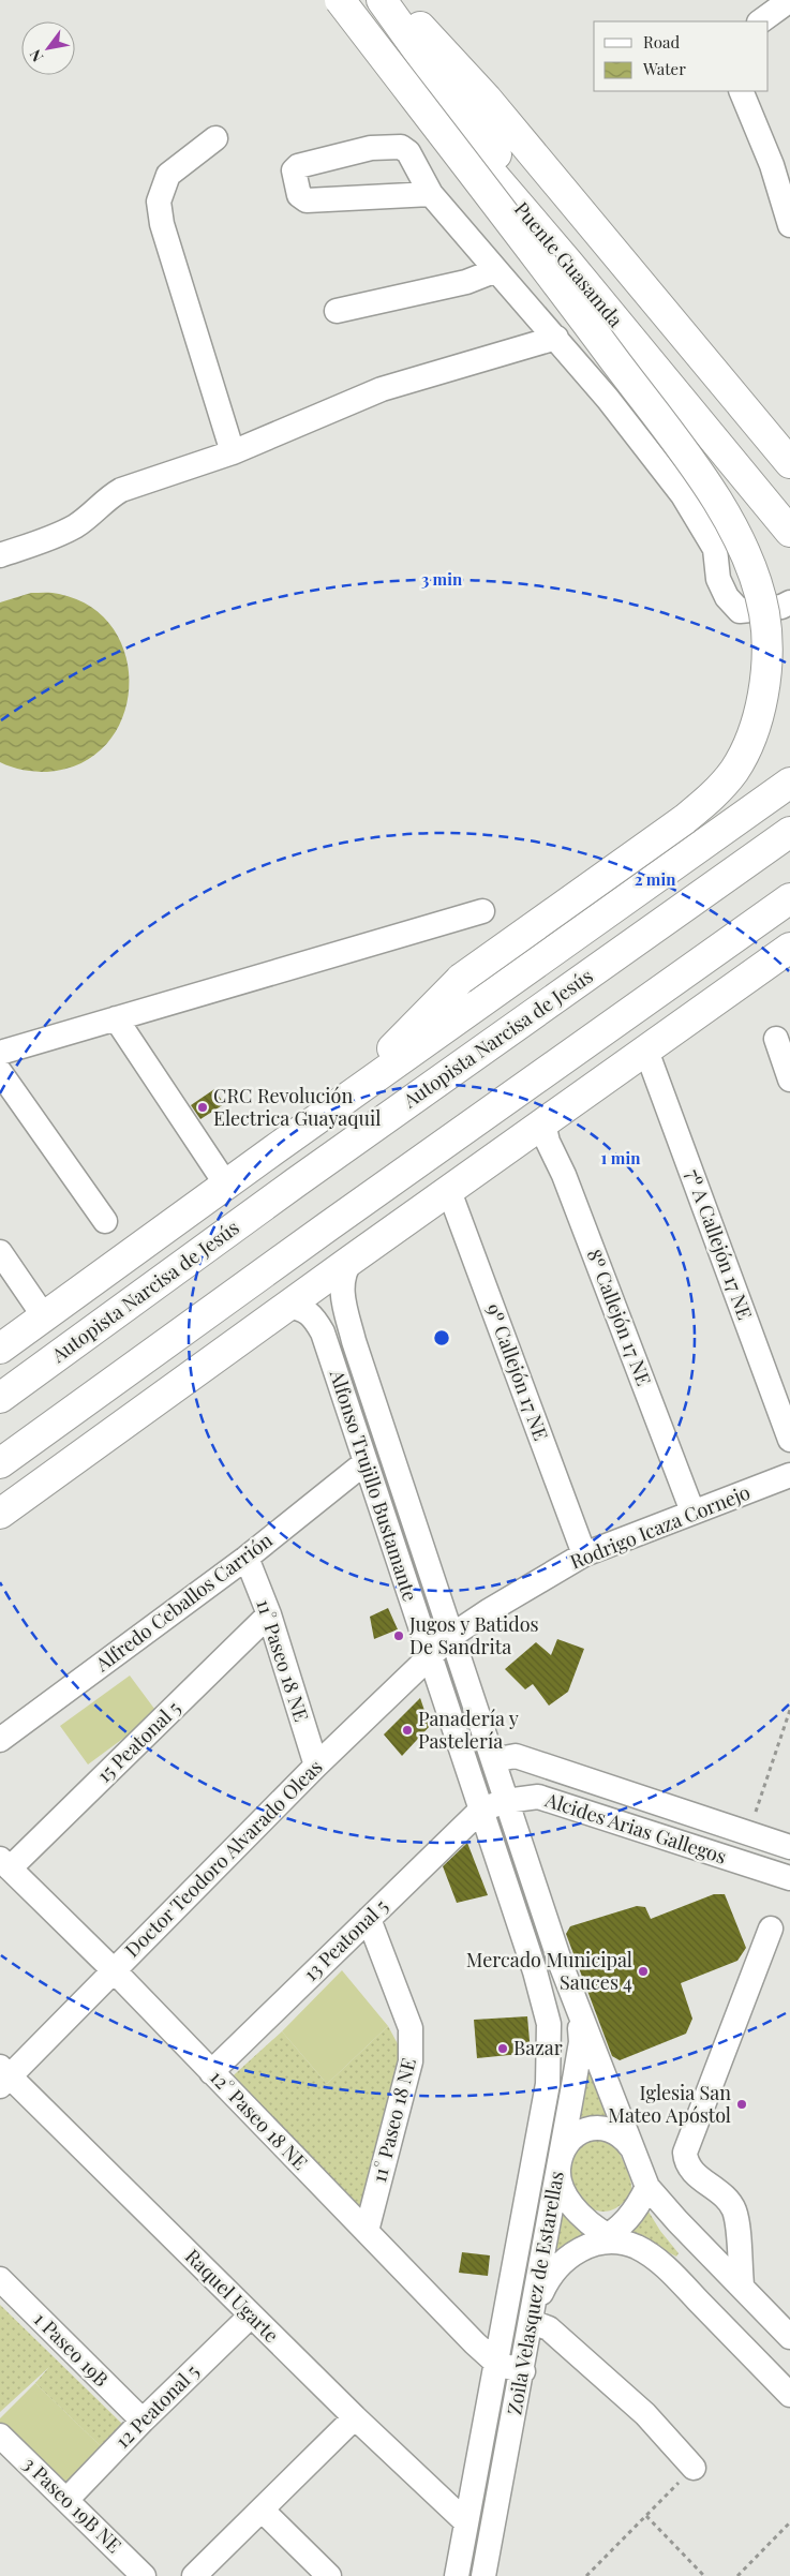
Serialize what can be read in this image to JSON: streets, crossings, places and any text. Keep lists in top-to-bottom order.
{
  "streets": {
    "main road": ["Puente Guasamda", "Autopista Narcisa de Jesús"],
    "street": [
      "7º A Callejón 17 NE",
      "8º Callejón 17 NE",
      "9º Callejón 17 NE",
      "Alfonso Trujillo Bustamante",
      "Rodrigo Icaza Cornejo",
      "Alfredo Ceballos Carrión",
      "11° Paseo 18 NE",
      "15 Peatonal 5",
      "Alcides Arias Gallegos",
      "Doctor Teodoro Alvarado Oleas",
      "13 Peatonal 5",
      "12° Paseo 18 NE",
      "Zoila Velasquez de Estarellas",
      "Raquel Ugarte",
      "1 Paseo 19B",
      "12 Peatonal 5",
      "3 Paseo 19B NE"
    ]
  },
  "crossings": [
    ["8º Callejón 17 NE", "Rodrigo Icaza Cornejo"],
    ["9º Callejón 17 NE", "Rodrigo Icaza Cornejo"],
    ["Alfonso Trujillo Bustamante", "Rodrigo Icaza Cornejo"],
    ["Alfonso Trujillo Bustamante", "Alfredo Ceballos Carrión"],
    ["Alfonso Trujillo Bustamante", "Alcides Arias Gallegos"],
    ["Alfonso Trujillo Bustamante", "Doctor Teodoro Alvarado Oleas"],
    ["Alfonso Trujillo Bustamante", "13 Peatonal 5"],
    ["Alfonso Trujillo Bustamante", "Zoila Velasquez de Estarellas"],
    ["Rodrigo Icaza Cornejo", "Doctor Teodoro Alvarado Oleas"],
    ["Alfredo Ceballos Carrión", "11° Paseo 18 NE"],
    ["11° Paseo 18 NE", "15 Peatonal 5"],
    ["11° Paseo 18 NE", "Doctor Teodoro Alvarado Oleas"],
    ["11° Paseo 18 NE", "13 Peatonal 5"],
    ["11° Paseo 18 NE", "12° Paseo 18 NE"],
    ["15 Peatonal 5", "12° Paseo 18 NE"],
    ["Alcides Arias Gallegos", "13 Peatonal 5"],
    ["Doctor Teodoro Alvarado Oleas", "12° Paseo 18 NE"],
    ["Doctor Teodoro Alvarado Oleas", "Raquel Ugarte"],
    ["13 Peatonal 5", "12° Paseo 18 NE"],
    ["12° Paseo 18 NE", "Zoila Velasquez de Estarellas"],
    ["Zoila Velasquez de Estarellas", "Raquel Ugarte"],
    ["Raquel Ugarte", "12 Peatonal 5"],
    ["1 Paseo 19B", "12 Peatonal 5"],
    ["12 Peatonal 5", "3 Paseo 19B NE"]
  ],
  "places": [
    "CRC Revolución Electrica Guayaquil",
    "Jugos y Batidos De Sandrita",
    "Panadería y Pastelería",
    "Mercado Municipal Sauces 4",
    "Bazar",
    "Iglesia San Mateo Apóstol"
  ],
  "legend": ["Road", "Water"],
  "north": "bottom left",
  "rings": ["3 min", "2 min", "1 min"]
}
